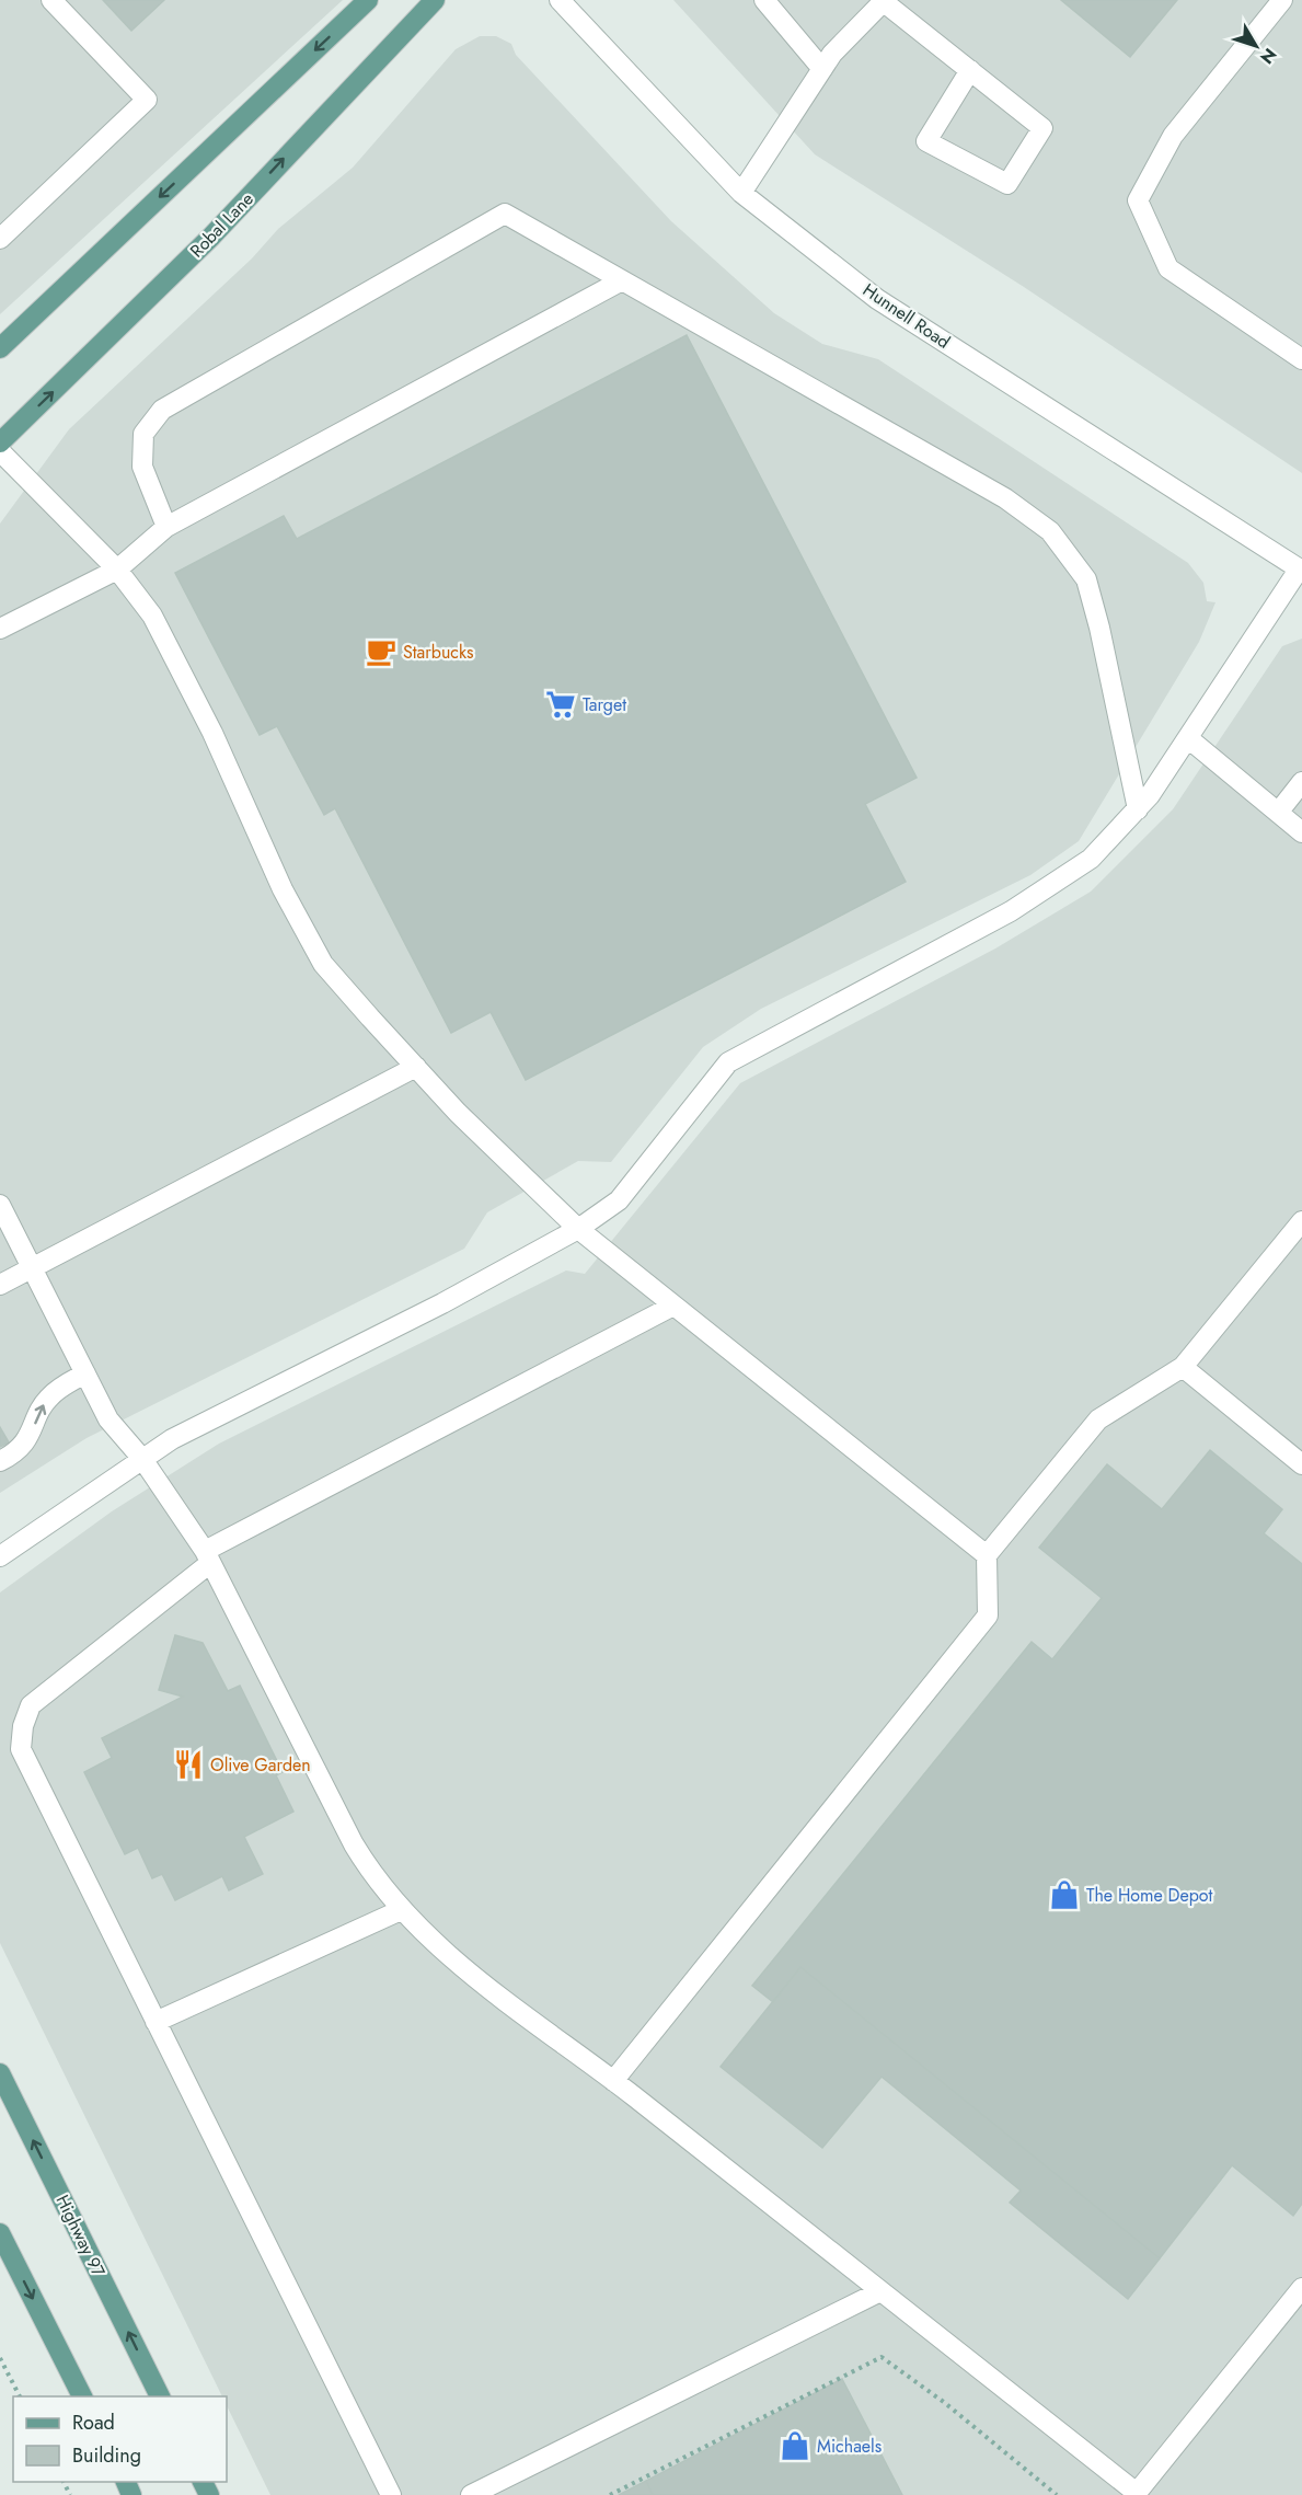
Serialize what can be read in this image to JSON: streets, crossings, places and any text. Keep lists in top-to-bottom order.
{
  "streets": {
    "main road": ["Robal Lane", "Highway 97"],
    "street": ["Hunnell Road"]
  },
  "places": {
    "cafe": ["Starbucks"],
    "supermarket": ["Target"],
    "restaurant": ["Olive Garden"],
    "shop": ["The Home Depot", "Michaels"]
  },
  "legend": ["Road", "Building"],
  "north": "bottom right"
}
